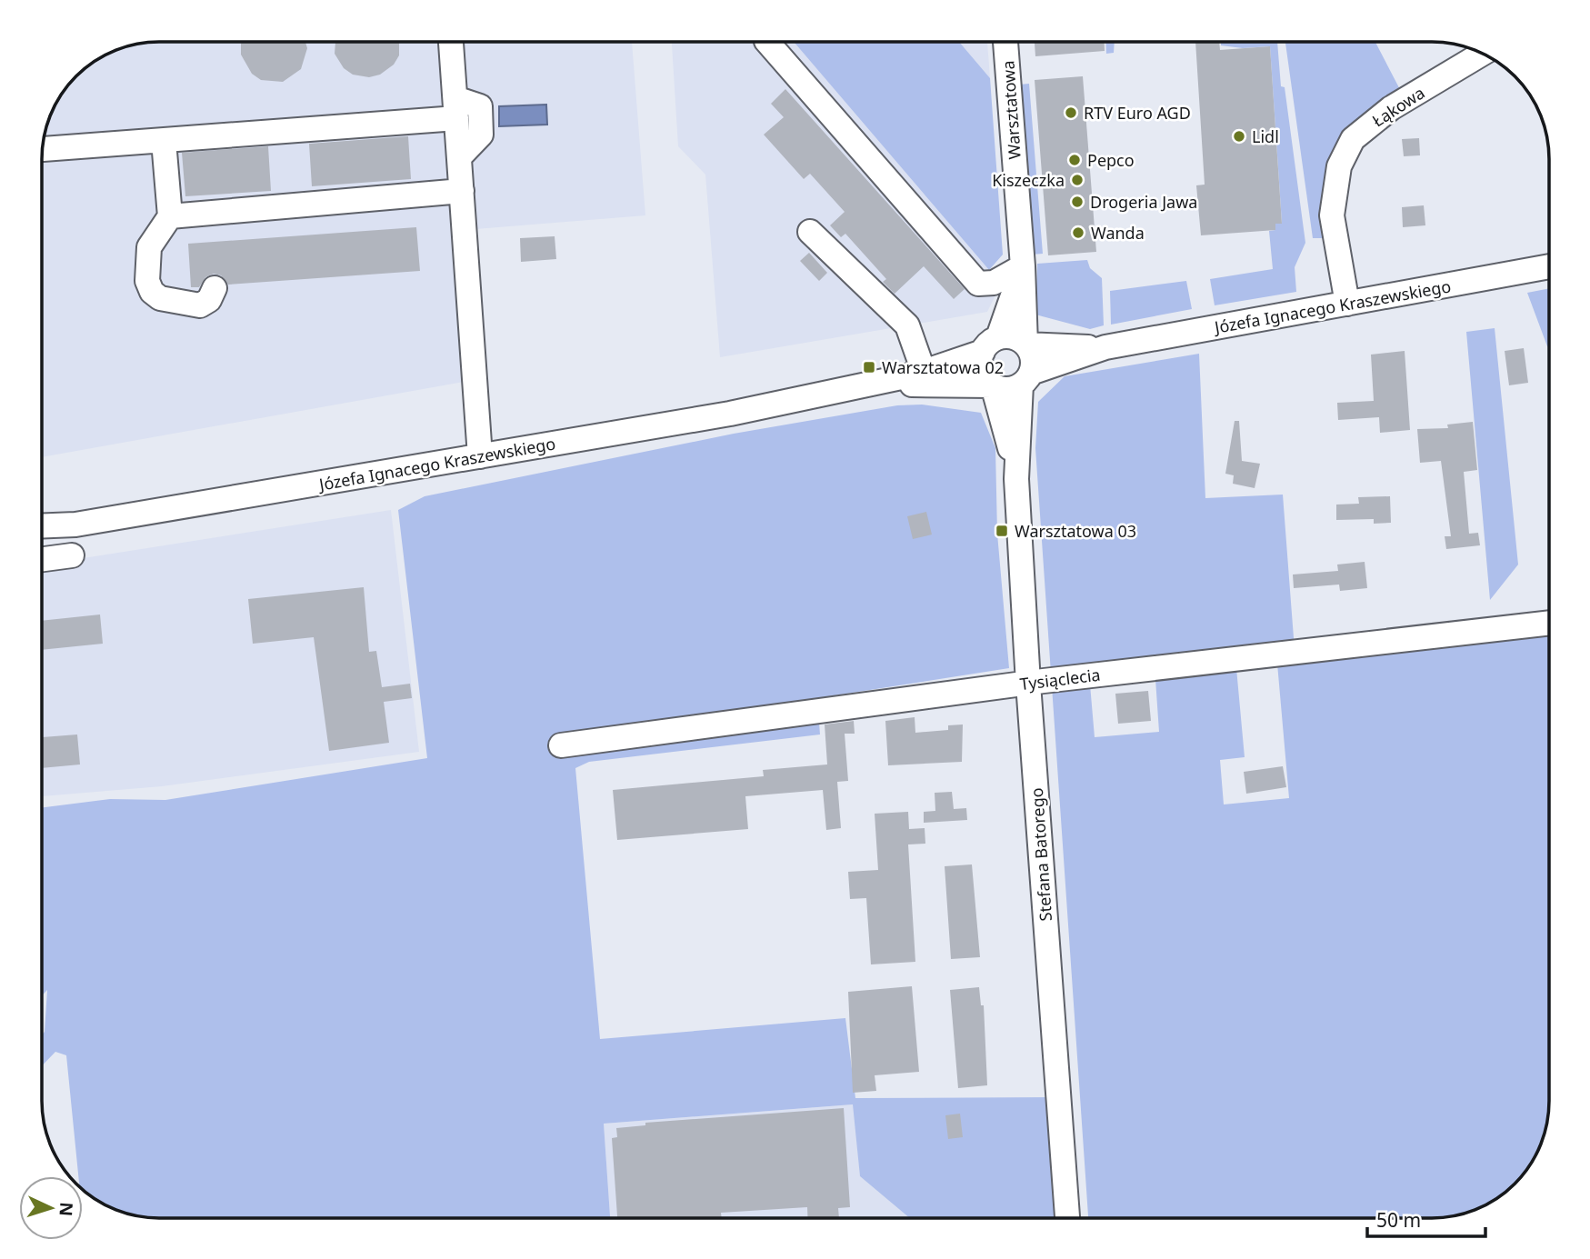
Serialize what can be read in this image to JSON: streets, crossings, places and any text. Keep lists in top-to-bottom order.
{
  "streets": {
    "street": [
      "Łąkowa",
      "Warsztatowa",
      "Józefa Ignacego Kraszewskiego",
      "Tysiąclecia",
      "Stefana Batorego"
    ]
  },
  "crossings": [
    ["Łąkowa", "Józefa Ignacego Kraszewskiego"],
    ["Warsztatowa", "Józefa Ignacego Kraszewskiego"],
    ["Warsztatowa", "Stefana Batorego"],
    ["Józefa Ignacego Kraszewskiego", "Stefana Batorego"],
    ["Tysiąclecia", "Stefana Batorego"]
  ],
  "places": {
    "other": [
      "RTV Euro AGD",
      "Lidl",
      "Pepco",
      "Kiszeczka",
      "Drogeria Jawa",
      "Wanda"
    ],
    "transit": ["Warsztatowa 02", "Warsztatowa 03"]
  },
  "scale_bar": "50 m",
  "north": "right"
}
